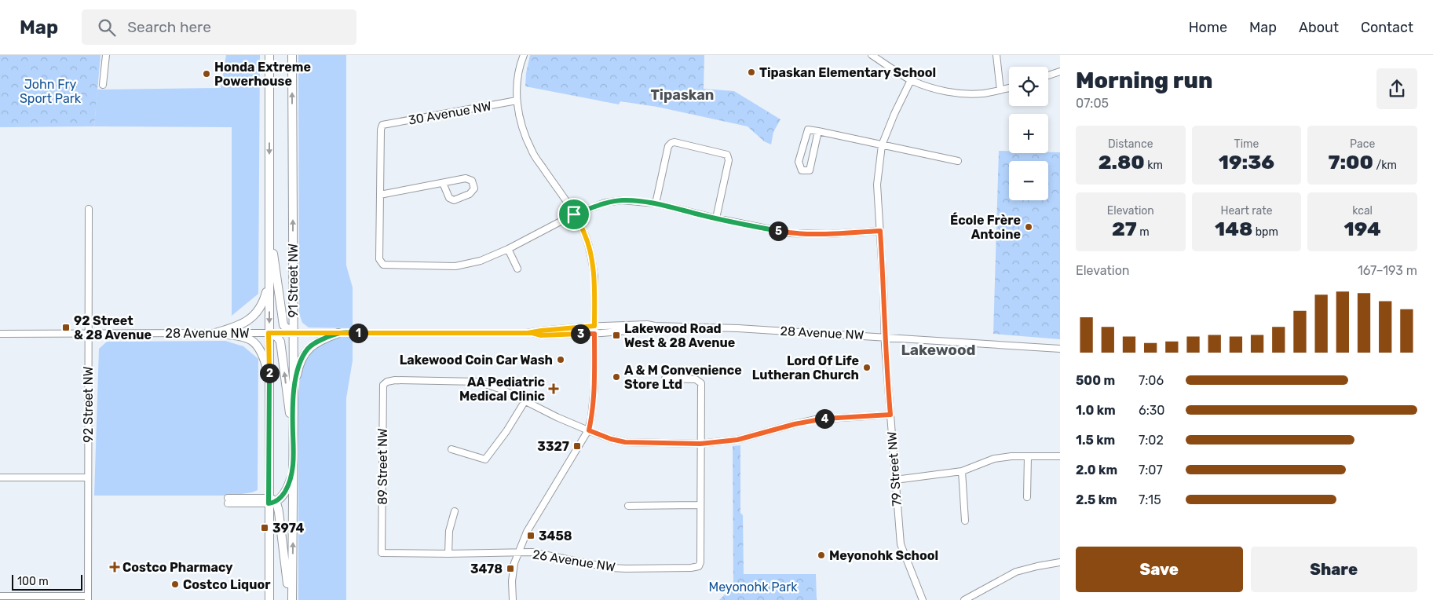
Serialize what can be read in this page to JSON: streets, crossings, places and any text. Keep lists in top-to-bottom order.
{
  "streets": {
    "main road": ["91 Street NW"],
    "street": [
      "30 Avenue NW",
      "28 Avenue NW",
      "92 Street NW",
      "89 Street NW",
      "79 Street NW",
      "26 Avenue NW"
    ]
  },
  "crossings": [
    ["91 Street NW", "28 Avenue NW"],
    ["28 Avenue NW", "92 Street NW"],
    ["28 Avenue NW", "79 Street NW"],
    ["89 Street NW", "26 Avenue NW"]
  ],
  "districts": ["Tipaskan", "Lakewood"],
  "parks": ["John Fry Sport Park", "Meyonohk Park"],
  "places": {
    "other": [
      "Tipaskan Elementary School",
      "Honda Extreme Powerhouse",
      "École Frère Antoine",
      "Lakewood Coin Car Wash",
      "Lord Of Life Lutheran Church",
      "A & M Convenience Store Ltd",
      "Meyonohk School",
      "Costco Liquor"
    ],
    "transit": [
      "92 Street & 28 Avenue",
      "Lakewood Road West & 28 Avenue",
      "3327",
      "3974",
      "3458",
      "3478"
    ],
    "health": ["AA Pediatric Medical Clinic", "Costco Pharmacy"]
  },
  "scale_bar": "100 m",
  "page": {
    "header": "Map",
    "search": "Search here",
    "nav": [
      "Home",
      "Map",
      "About",
      "Contact"
    ],
    "heading": ["Morning run", "07:05"],
    "map_buttons": ["+", "−"],
    "stats": [
      ["Distance", "2.80 km"],
      ["Time", "19:36"],
      ["Pace", "7:00 /km"],
      ["Elevation", "27 m"],
      ["Heart rate", "148 bpm"],
      ["kcal", "194"]
    ],
    "pins": [
      "5",
      "1",
      "3",
      "2",
      "4"
    ],
    "chart": ["Elevation", "167–193 m"],
    "list": [
      {
        "name": "500 m",
        "note": "7:06"
      },
      {
        "name": "1.0 km",
        "note": "6:30"
      },
      {
        "name": "1.5 km",
        "note": "7:02"
      },
      {
        "name": "2.0 km",
        "note": "7:07"
      },
      {
        "name": "2.5 km",
        "note": "7:15"
      }
    ],
    "buttons": ["Save", "Share"],
    "scale": "100 m"
  }
}
